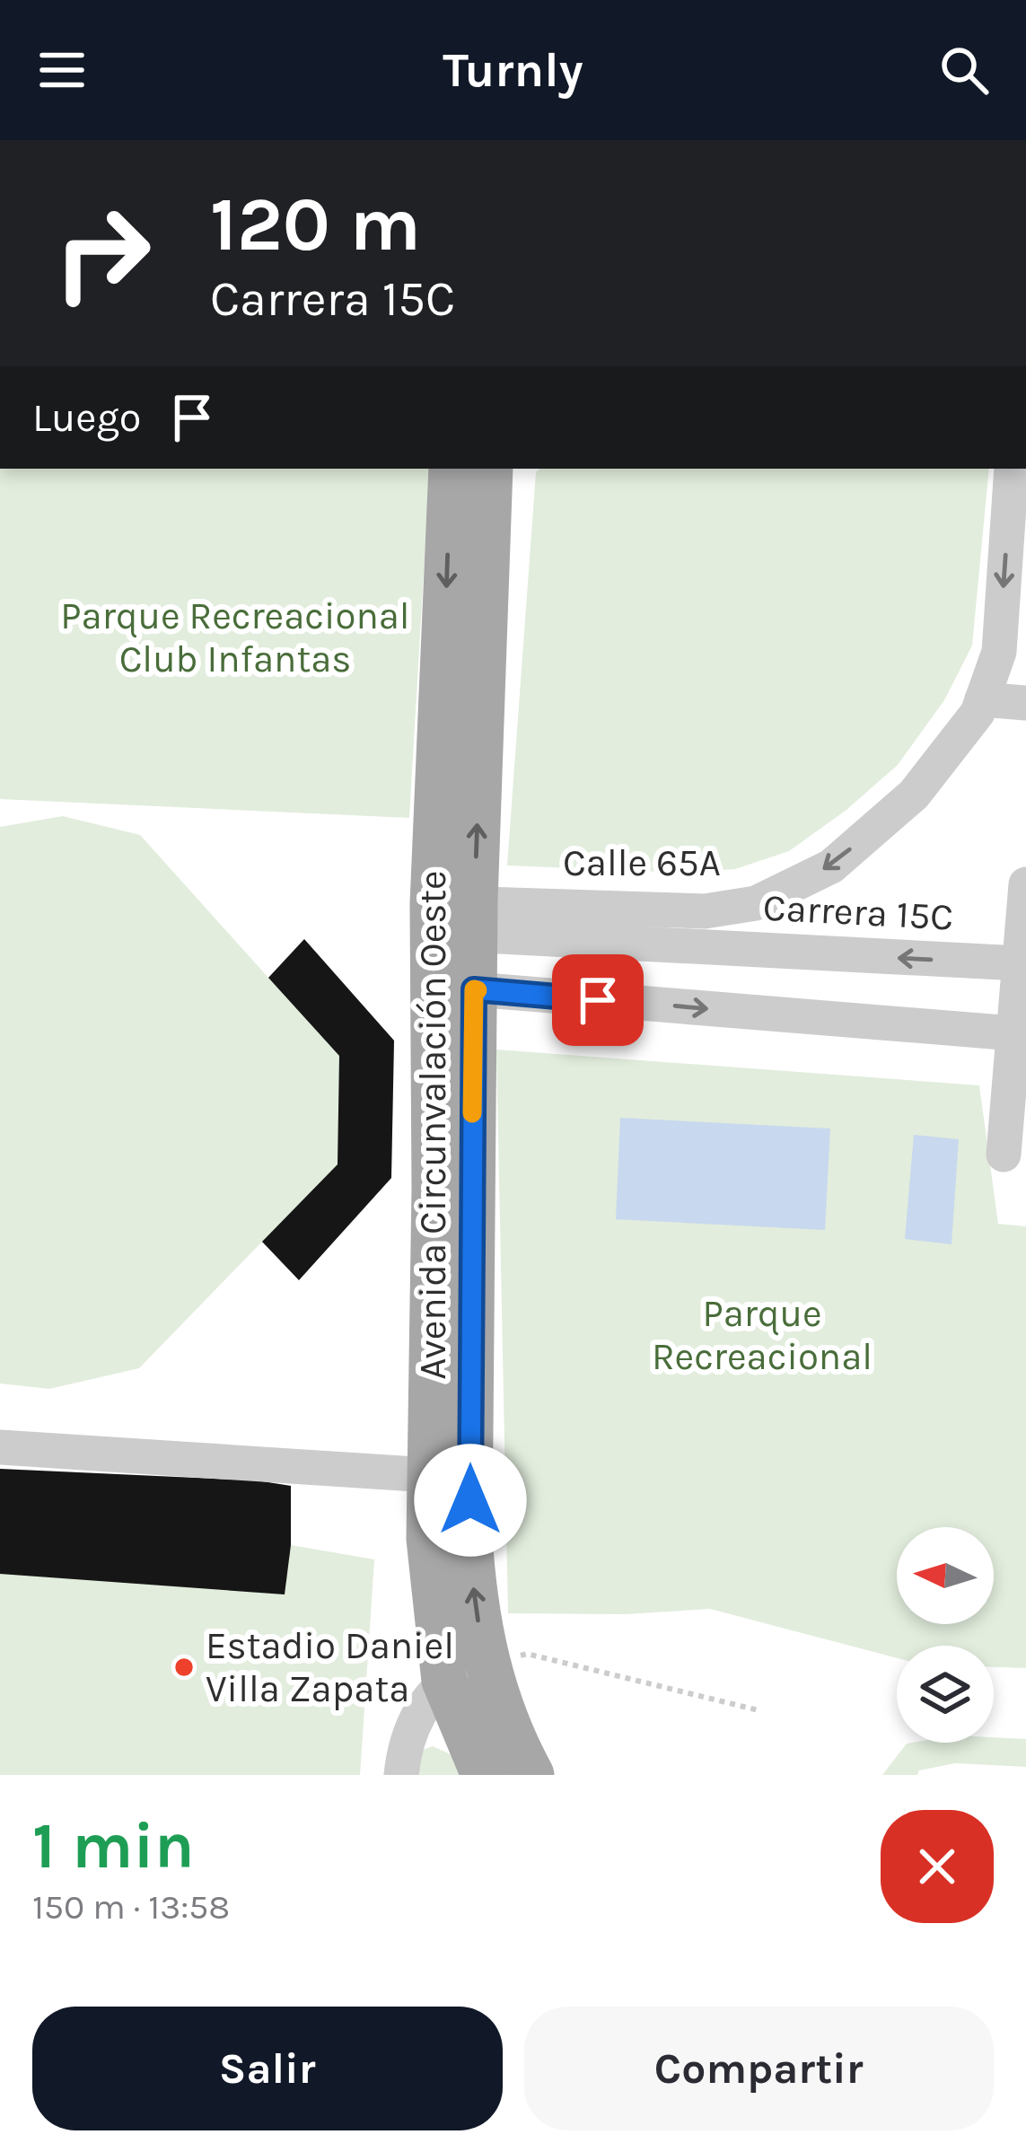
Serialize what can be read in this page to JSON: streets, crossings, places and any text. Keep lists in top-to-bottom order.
{
  "streets": {
    "main road": ["Avenida Circunvalación Oeste"],
    "street": ["Calle 65A", "Carrera 15C"]
  },
  "crossings": [
    ["Calle 65A", "Carrera 15C"],
    ["Calle 65A", "Avenida Circunvalación Oeste"],
    ["Carrera 15C", "Avenida Circunvalación Oeste"]
  ],
  "one_way": ["Calle 65A"],
  "parks": ["Parque Recreacional Club Infantas", "Parque Recreacional"],
  "places": ["Estadio Daniel Villa Zapata"],
  "north": "left",
  "page": {
    "header": "Turnly",
    "turn": ["120 m", "Carrera 15C"],
    "then": "Luego",
    "heading": ["1 min", "150 m · 13:58"],
    "buttons": ["Salir", "Compartir"]
  }
}
